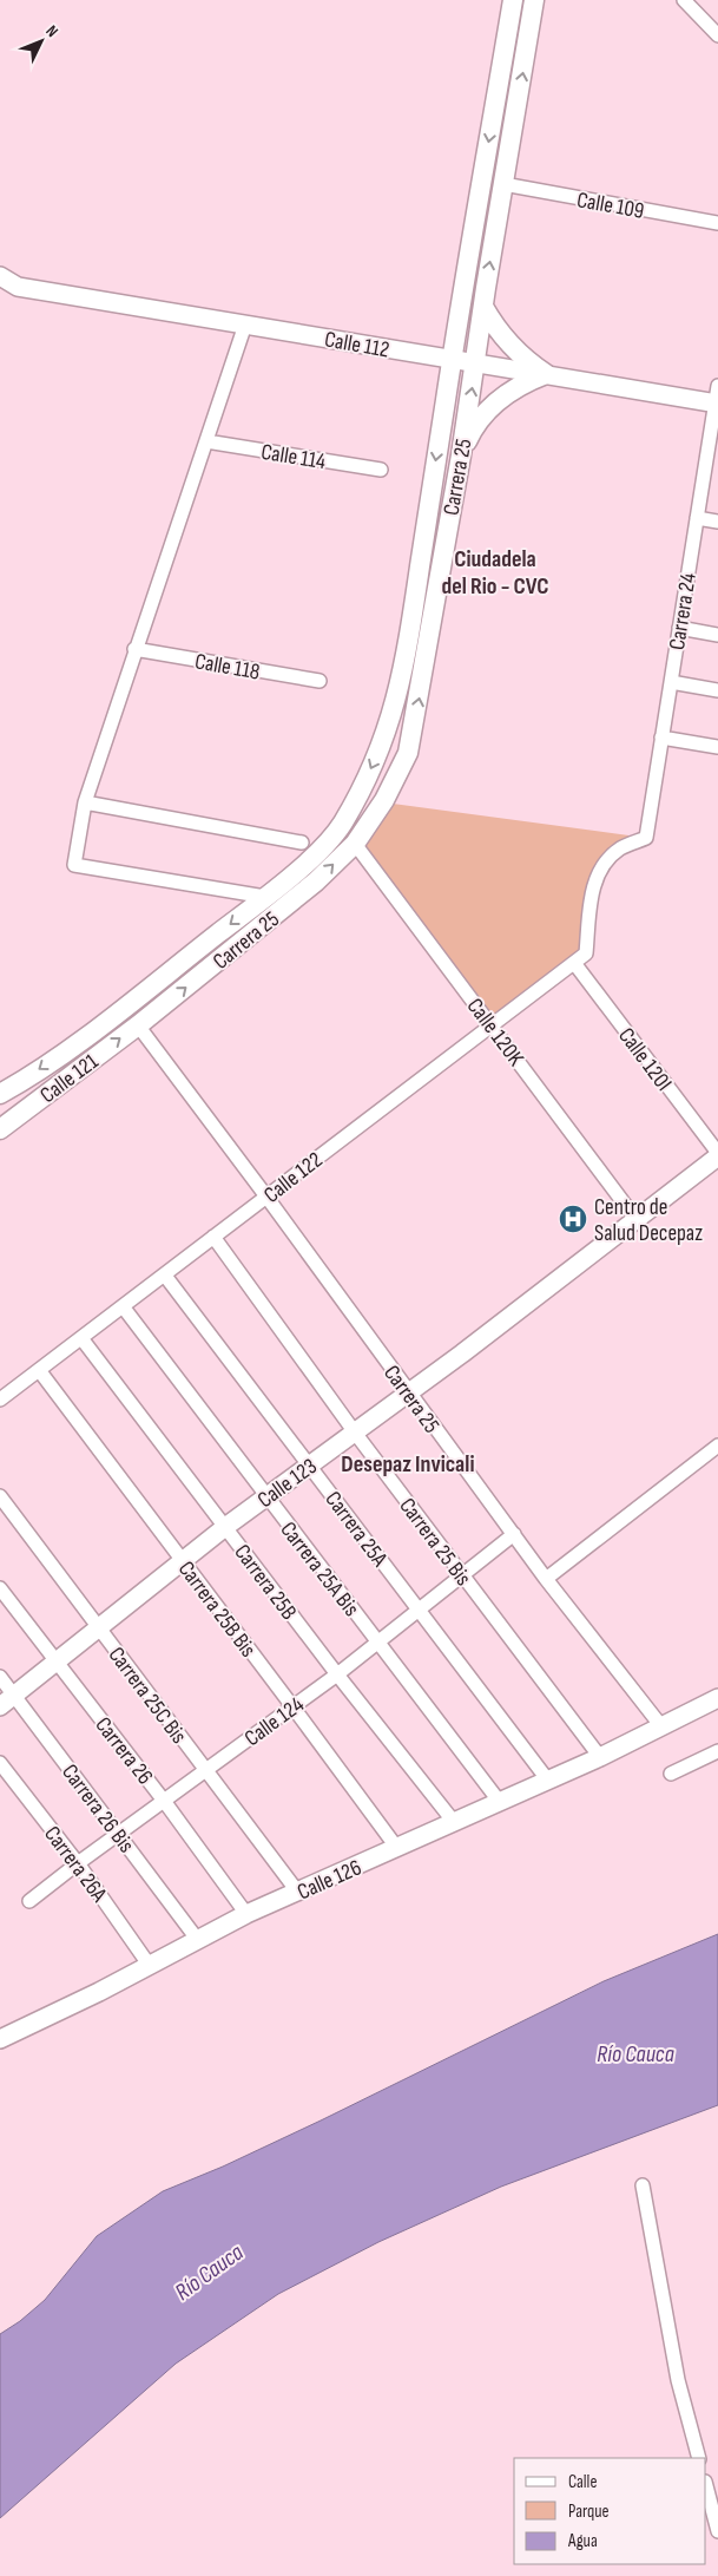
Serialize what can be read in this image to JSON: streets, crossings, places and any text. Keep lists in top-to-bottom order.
{
  "streets": {
    "main road": ["Carrera 25", "Calle 121"],
    "street": [
      "Calle 109",
      "Calle 112",
      "Calle 114",
      "Carrera 24",
      "Calle 118",
      "Calle 120K",
      "Calle 120I",
      "Calle 122",
      "Calle 123",
      "Carrera 25A",
      "Carrera 25 Bis",
      "Carrera 25A Bis",
      "Carrera 25B",
      "Carrera 25B Bis",
      "Carrera 25C Bis",
      "Calle 124",
      "Carrera 26",
      "Carrera 26 Bis",
      "Carrera 26A",
      "Calle 126"
    ]
  },
  "crossings": [
    ["Calle 109", "Carrera 25"],
    ["Calle 112", "Carrera 25"],
    ["Calle 112", "Carrera 24"],
    ["Carrera 25", "Calle 120K"],
    ["Carrera 25", "Calle 121"],
    ["Carrera 25", "Calle 122"],
    ["Carrera 25", "Calle 123"],
    ["Carrera 25", "Calle 124"],
    ["Carrera 25", "Calle 126"],
    ["Carrera 24", "Calle 122"],
    ["Calle 120K", "Calle 122"],
    ["Calle 120K", "Calle 123"],
    ["Calle 120I", "Calle 122"],
    ["Calle 120I", "Calle 123"],
    ["Calle 122", "Carrera 25A"],
    ["Calle 122", "Carrera 25 Bis"],
    ["Calle 122", "Carrera 25A Bis"],
    ["Calle 122", "Carrera 25B"],
    ["Calle 122", "Carrera 25B Bis"],
    ["Calle 123", "Carrera 25A"],
    ["Calle 123", "Carrera 25 Bis"],
    ["Calle 123", "Carrera 25A Bis"],
    ["Calle 123", "Carrera 25B"],
    ["Calle 123", "Carrera 25B Bis"],
    ["Calle 123", "Carrera 25C Bis"],
    ["Calle 123", "Carrera 26"],
    ["Calle 123", "Carrera 26 Bis"],
    ["Carrera 25A", "Calle 124"],
    ["Carrera 25A", "Calle 126"],
    ["Carrera 25 Bis", "Calle 124"],
    ["Carrera 25 Bis", "Calle 126"],
    ["Carrera 25A Bis", "Calle 124"],
    ["Carrera 25A Bis", "Calle 126"],
    ["Carrera 25B", "Calle 124"],
    ["Carrera 25B", "Calle 126"],
    ["Carrera 25B Bis", "Calle 124"],
    ["Carrera 25B Bis", "Calle 126"],
    ["Carrera 25C Bis", "Calle 124"],
    ["Carrera 25C Bis", "Calle 126"],
    ["Calle 124", "Carrera 26"],
    ["Calle 124", "Carrera 26 Bis"],
    ["Calle 124", "Carrera 26A"],
    ["Carrera 26", "Calle 126"],
    ["Carrera 26 Bis", "Calle 126"],
    ["Carrera 26A", "Calle 126"]
  ],
  "districts": ["Ciudadela del Rio - CVC", "Desepaz Invicali"],
  "water": ["Río Cauca"],
  "places": {
    "hospital": ["Centro de Salud Decepaz"]
  },
  "legend": ["Calle", "Parque", "Agua"],
  "north": "top right"
}
